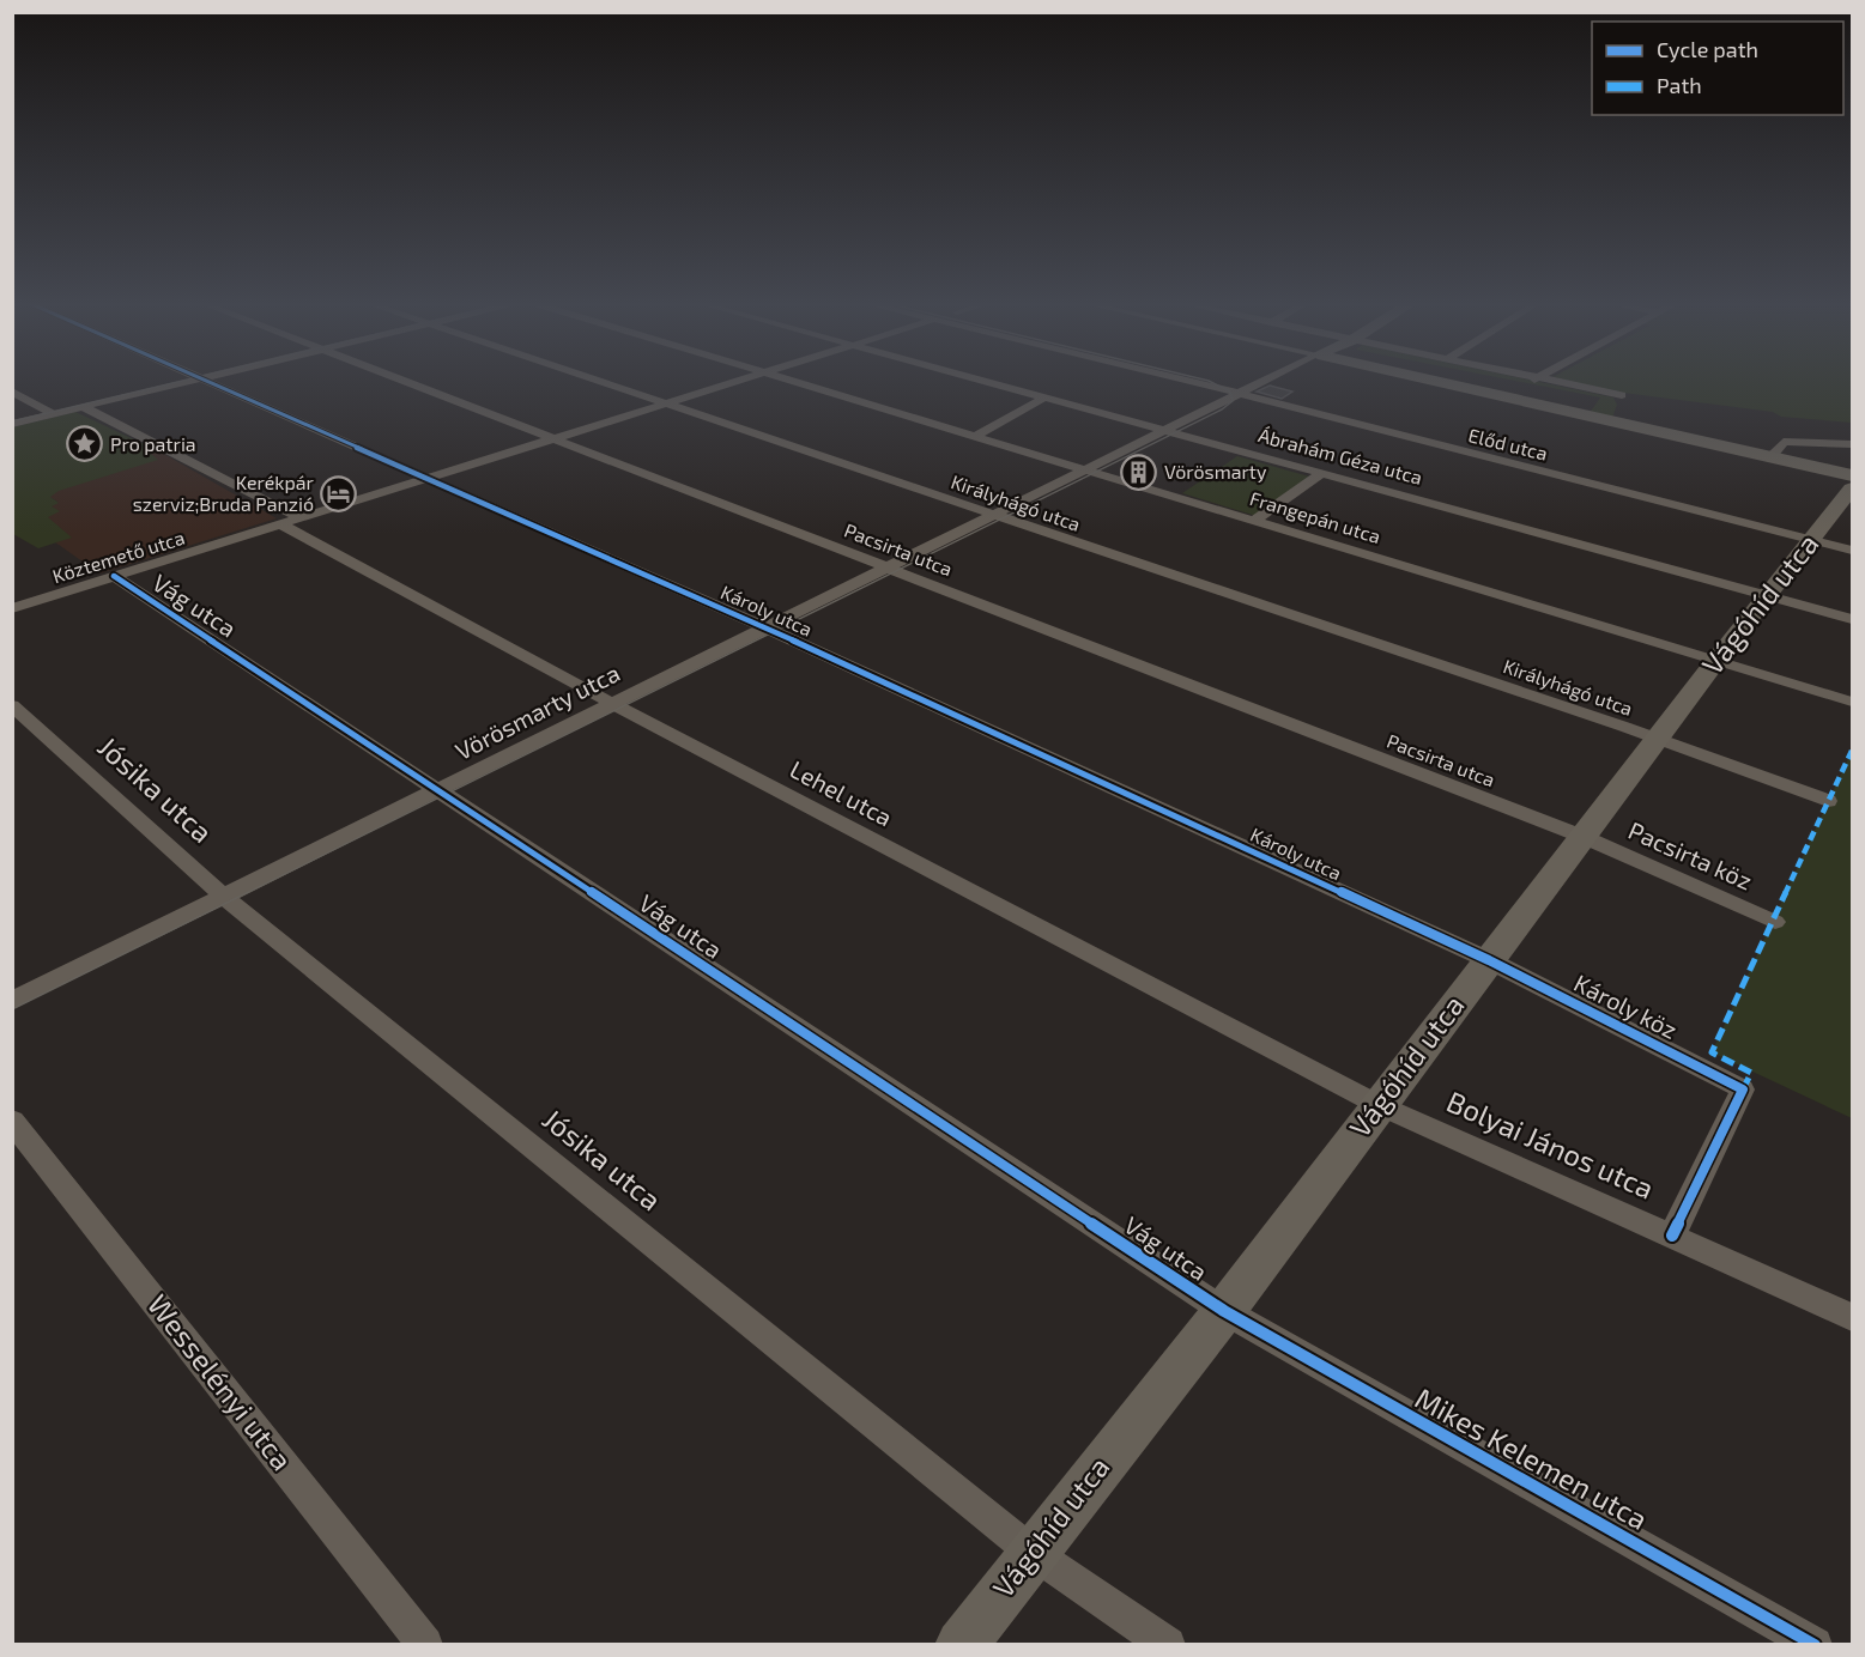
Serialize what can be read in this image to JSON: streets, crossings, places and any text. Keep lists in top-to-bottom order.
{
  "streets": {
    "street": [
      "Előd utca",
      "Ábrahám Géza utca",
      "Királyhágó utca",
      "Frangepán utca",
      "Pacsirta utca",
      "Köztemető utca",
      "Vágóhíd utca",
      "Vág utca",
      "Károly utca",
      "Vörösmarty utca",
      "Jósika utca",
      "Lehel utca",
      "Pacsirta köz",
      "Károly köz",
      "Bolyai János utca",
      "Wesselényi utca",
      "Mikes Kelemen utca"
    ]
  },
  "crossings": [
    ["Előd utca", "Vágóhíd utca"],
    ["Ábrahám Géza utca", "Vágóhíd utca"],
    ["Ábrahám Géza utca", "Vörösmarty utca"],
    ["Királyhágó utca", "Köztemető utca"],
    ["Királyhágó utca", "Vágóhíd utca"],
    ["Királyhágó utca", "Vörösmarty utca"],
    ["Frangepán utca", "Vágóhíd utca"],
    ["Frangepán utca", "Vörösmarty utca"],
    ["Pacsirta utca", "Köztemető utca"],
    ["Pacsirta utca", "Vágóhíd utca"],
    ["Pacsirta utca", "Vörösmarty utca"],
    ["Pacsirta utca", "Pacsirta köz"],
    ["Köztemető utca", "Vág utca"],
    ["Köztemető utca", "Károly utca"],
    ["Köztemető utca", "Lehel utca"],
    ["Vágóhíd utca", "Vág utca"],
    ["Vágóhíd utca", "Károly utca"],
    ["Vágóhíd utca", "Jósika utca"],
    ["Vágóhíd utca", "Lehel utca"],
    ["Vágóhíd utca", "Pacsirta köz"],
    ["Vágóhíd utca", "Károly köz"],
    ["Vágóhíd utca", "Bolyai János utca"],
    ["Vágóhíd utca", "Mikes Kelemen utca"],
    ["Vág utca", "Vörösmarty utca"],
    ["Vág utca", "Mikes Kelemen utca"],
    ["Károly utca", "Vörösmarty utca"],
    ["Károly utca", "Károly köz"],
    ["Vörösmarty utca", "Jósika utca"],
    ["Vörösmarty utca", "Lehel utca"],
    ["Lehel utca", "Bolyai János utca"],
    ["Károly köz", "Bolyai János utca"]
  ],
  "places": {
    "place": ["Pro patria"],
    "building": ["Vörösmarty"],
    "hotel": ["Kerékpár szerviz;Bruda Panzió"]
  },
  "legend": ["Cycle path", "Path"]
}
